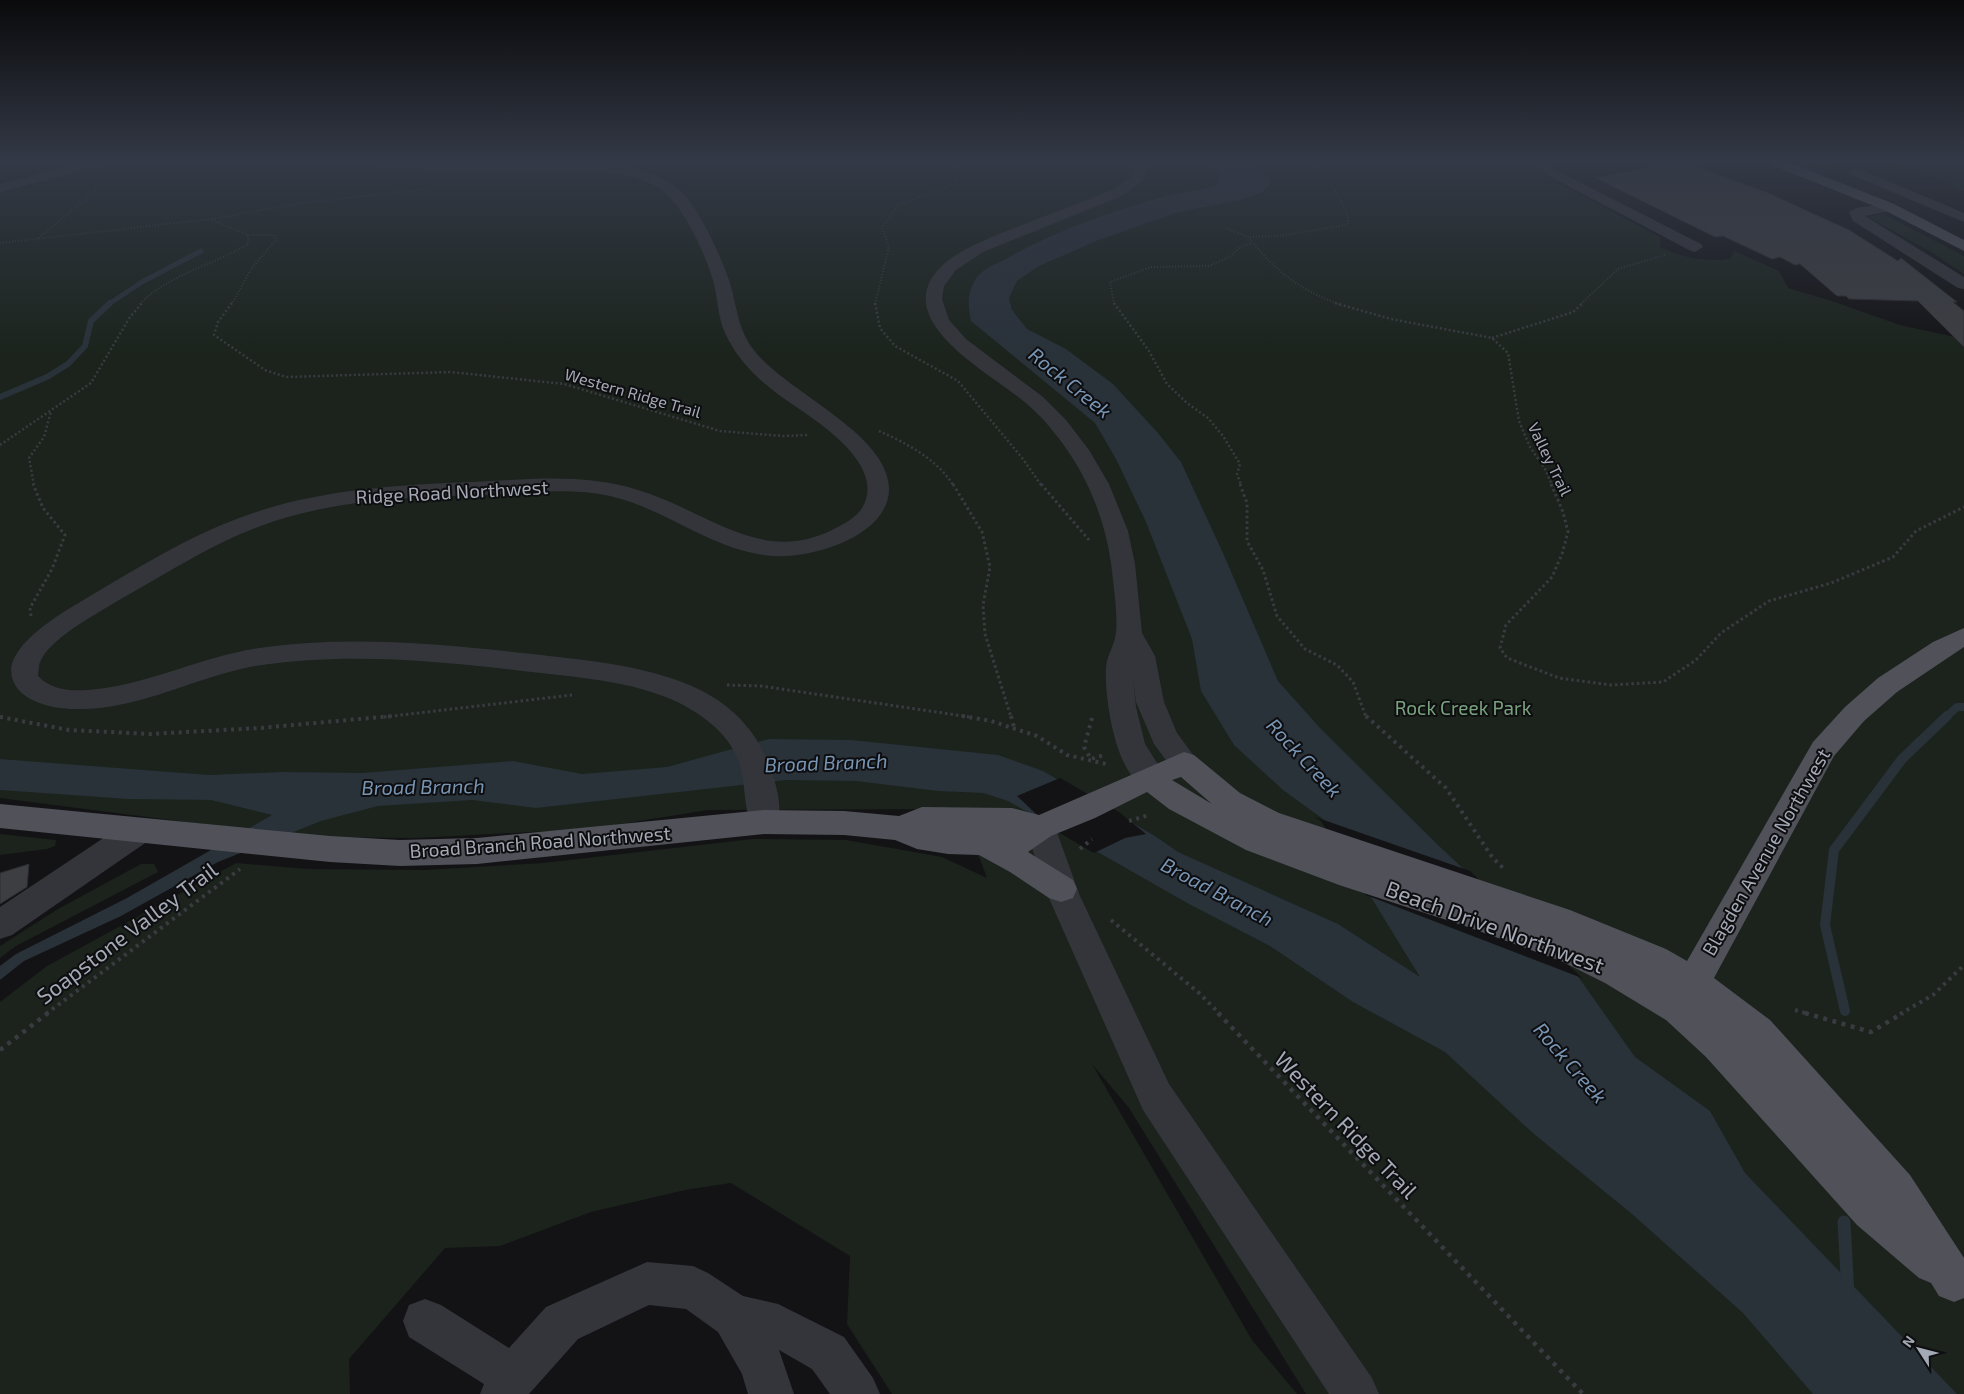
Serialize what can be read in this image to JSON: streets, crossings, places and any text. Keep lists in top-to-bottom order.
{
  "streets": {
    "main road": ["Broad Branch Road Northwest", "Blagden Avenue Northwest", "Beach Drive Northwest"],
    "street": ["Ridge Road Northwest"],
    "path": ["Western Ridge Trail", "Valley Trail", "Soapstone Valley Trail"]
  },
  "crossings": [
    ["Western Ridge Trail", "Ridge Road Northwest"],
    ["Ridge Road Northwest", "Broad Branch Road Northwest"],
    ["Broad Branch Road Northwest", "Beach Drive Northwest"],
    ["Broad Branch Road Northwest", "Soapstone Valley Trail"],
    ["Blagden Avenue Northwest", "Beach Drive Northwest"]
  ],
  "water": ["Rock Creek", "Broad Branch"],
  "parks": ["Rock Creek Park"],
  "north": "top left"
}
